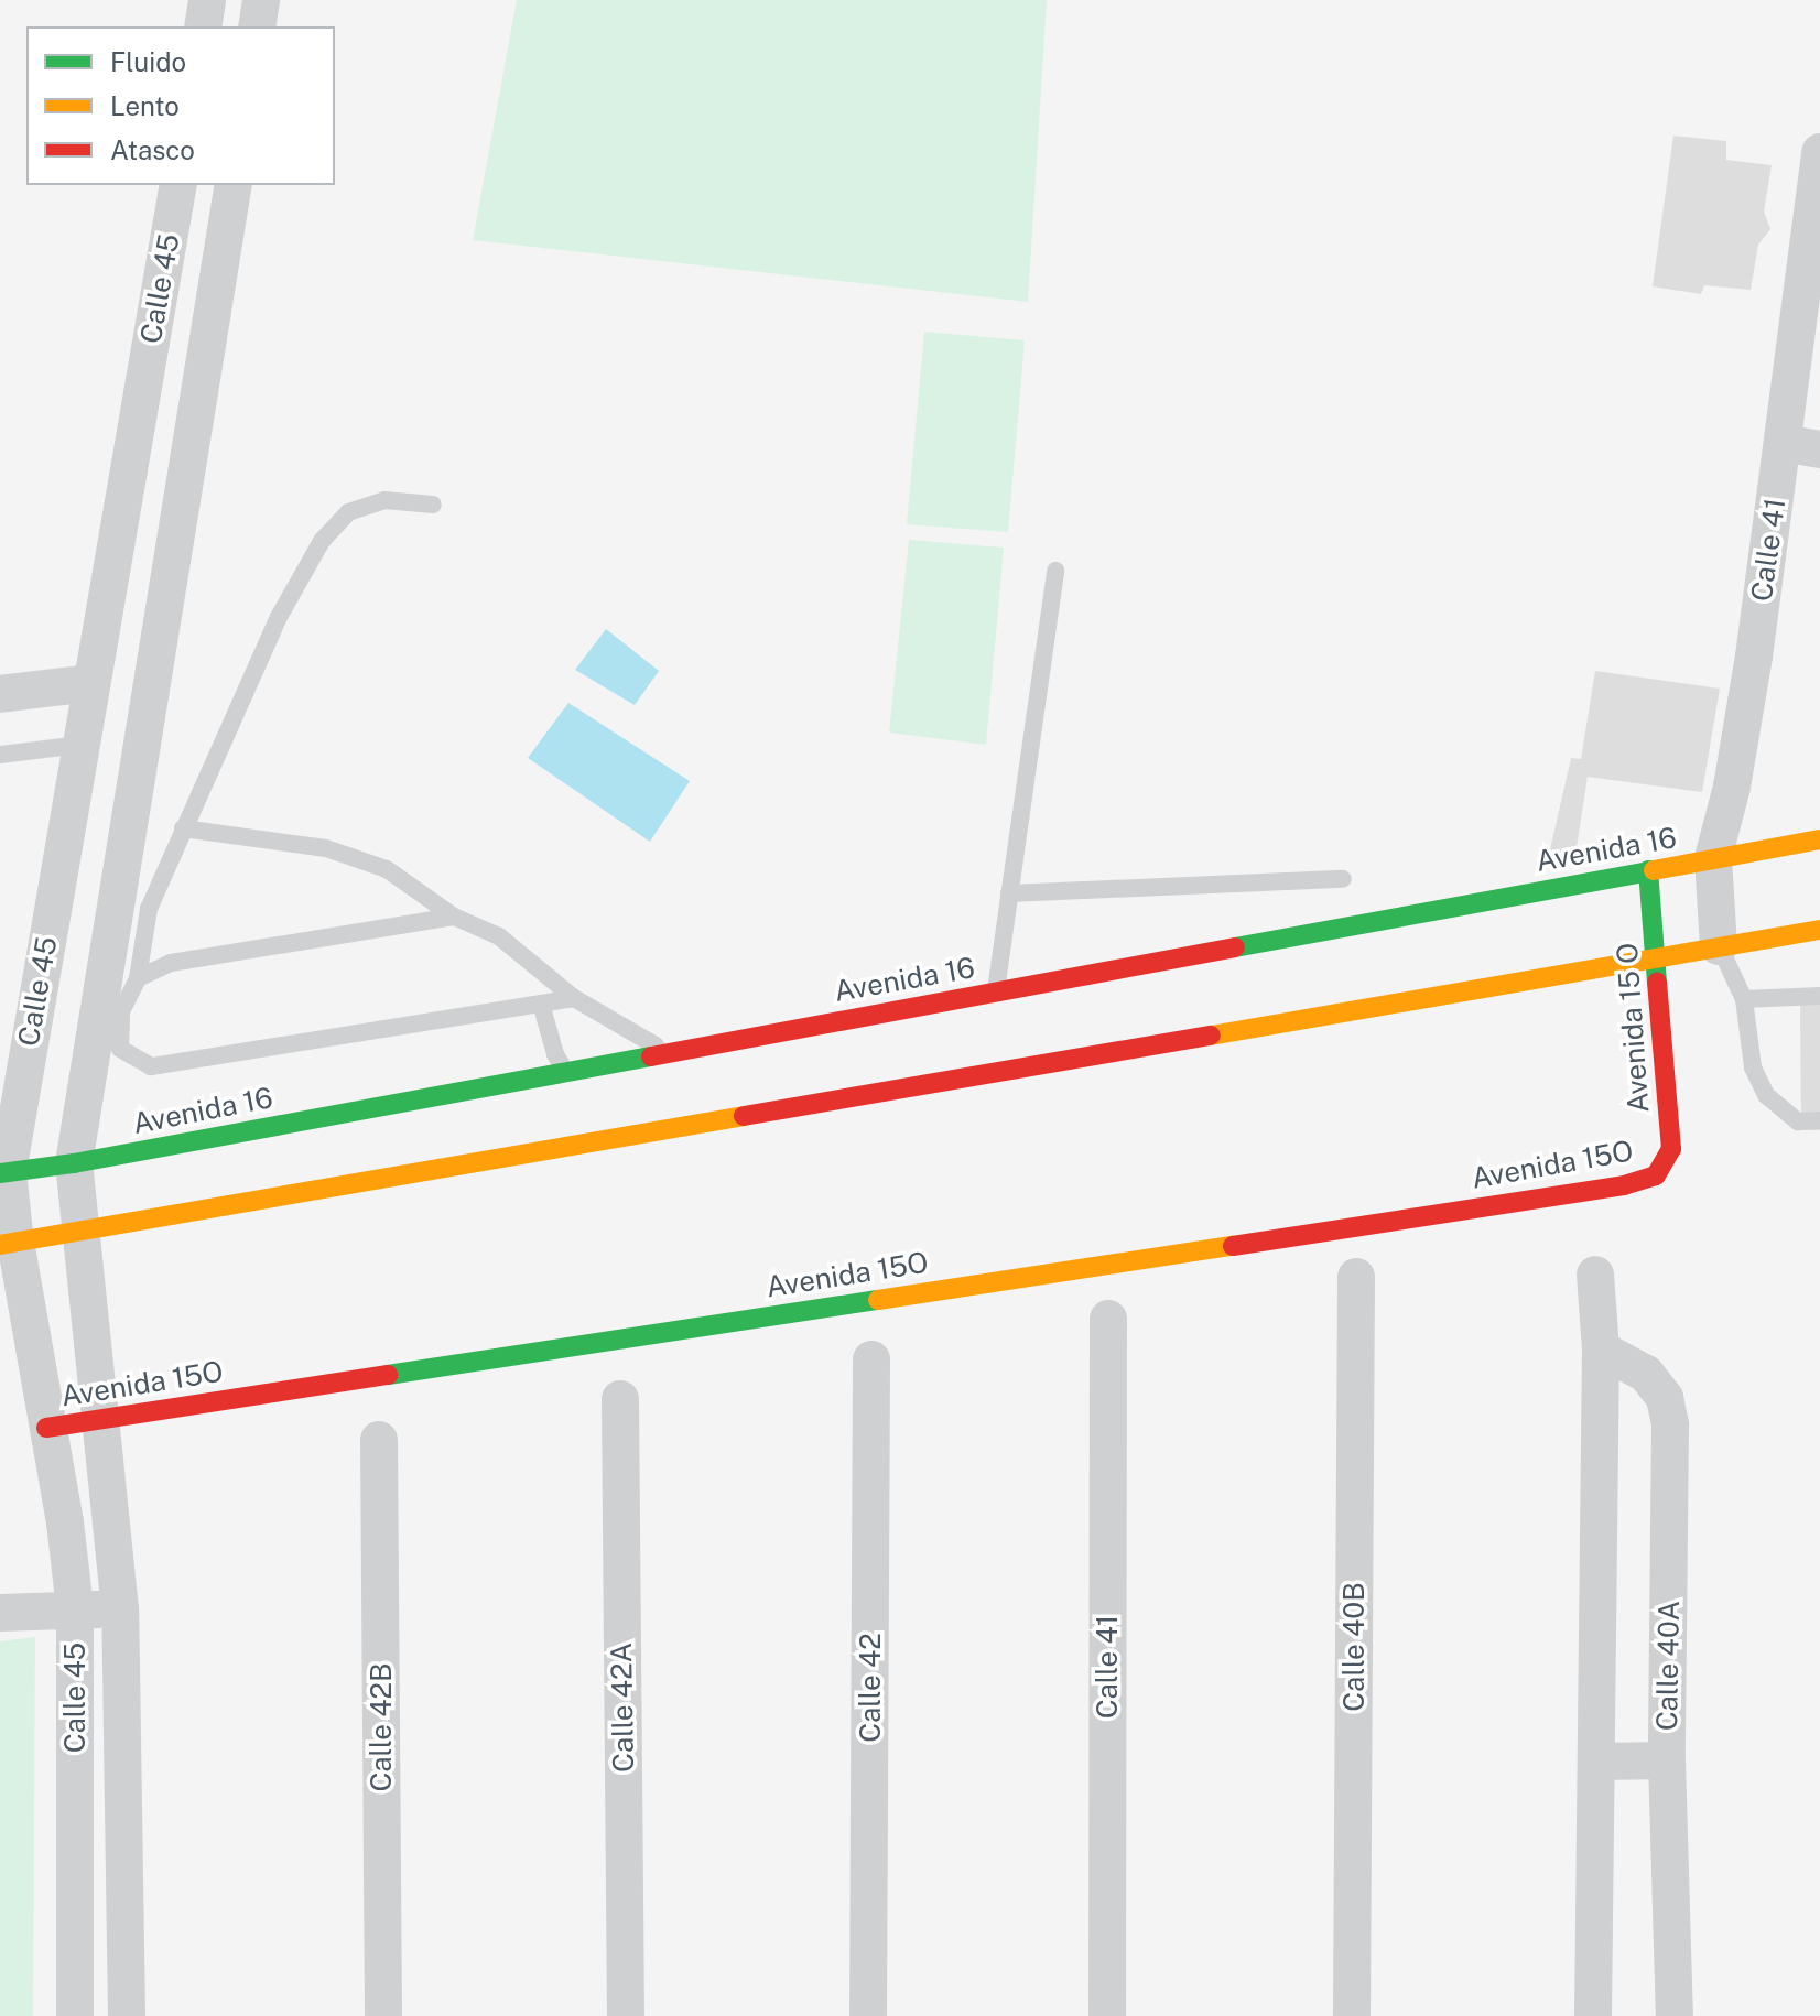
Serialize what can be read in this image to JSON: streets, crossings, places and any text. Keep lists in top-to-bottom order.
{
  "streets": {
    "main road": ["Avenida 16", "Avenida 15 O", "Avenida 15O"],
    "street": [
      "Calle 45",
      "Calle 41",
      "Calle 40B",
      "Calle 40A",
      "Calle 42",
      "Calle 42A",
      "Calle 42B"
    ]
  },
  "crossings": [
    ["Calle 45", "Avenida 16"],
    ["Calle 45", "Avenida 15O"],
    ["Calle 41", "Avenida 16"],
    ["Avenida 16", "Avenida 15 O"],
    ["Avenida 15 O", "Avenida 15O"]
  ],
  "legend": ["Fluido", "Lento", "Atasco"]
}
